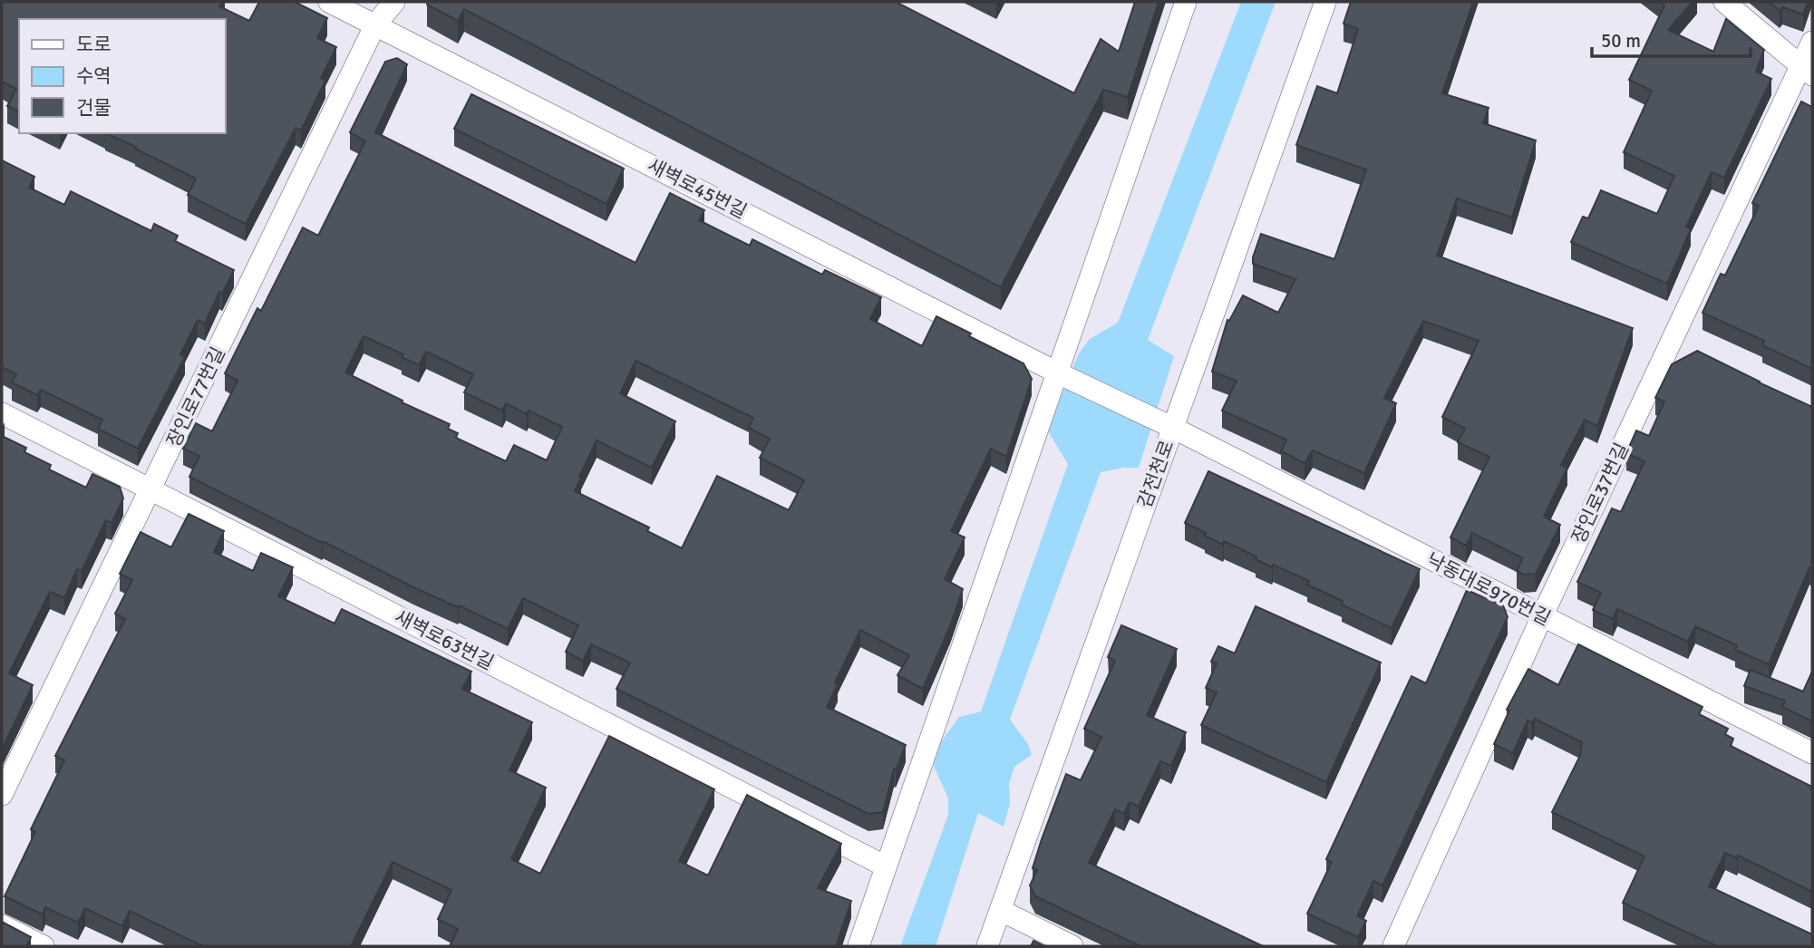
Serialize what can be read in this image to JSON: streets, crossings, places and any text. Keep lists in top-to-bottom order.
{
  "streets": {
    "street": [
      "새벽로45번길",
      "장인로77번길",
      "감전천로",
      "장인로37번길",
      "낙동대로970번길",
      "새벽로63번길"
    ]
  },
  "crossings": [
    ["새벽로45번길", "장인로77번길"],
    ["새벽로45번길", "감전천로"],
    ["새벽로45번길", "낙동대로970번길"],
    ["장인로77번길", "새벽로63번길"],
    ["감전천로", "낙동대로970번길"],
    ["장인로37번길", "낙동대로970번길"]
  ],
  "legend": ["도로", "수역", "건물"],
  "scale_bar": "50 m"
}
